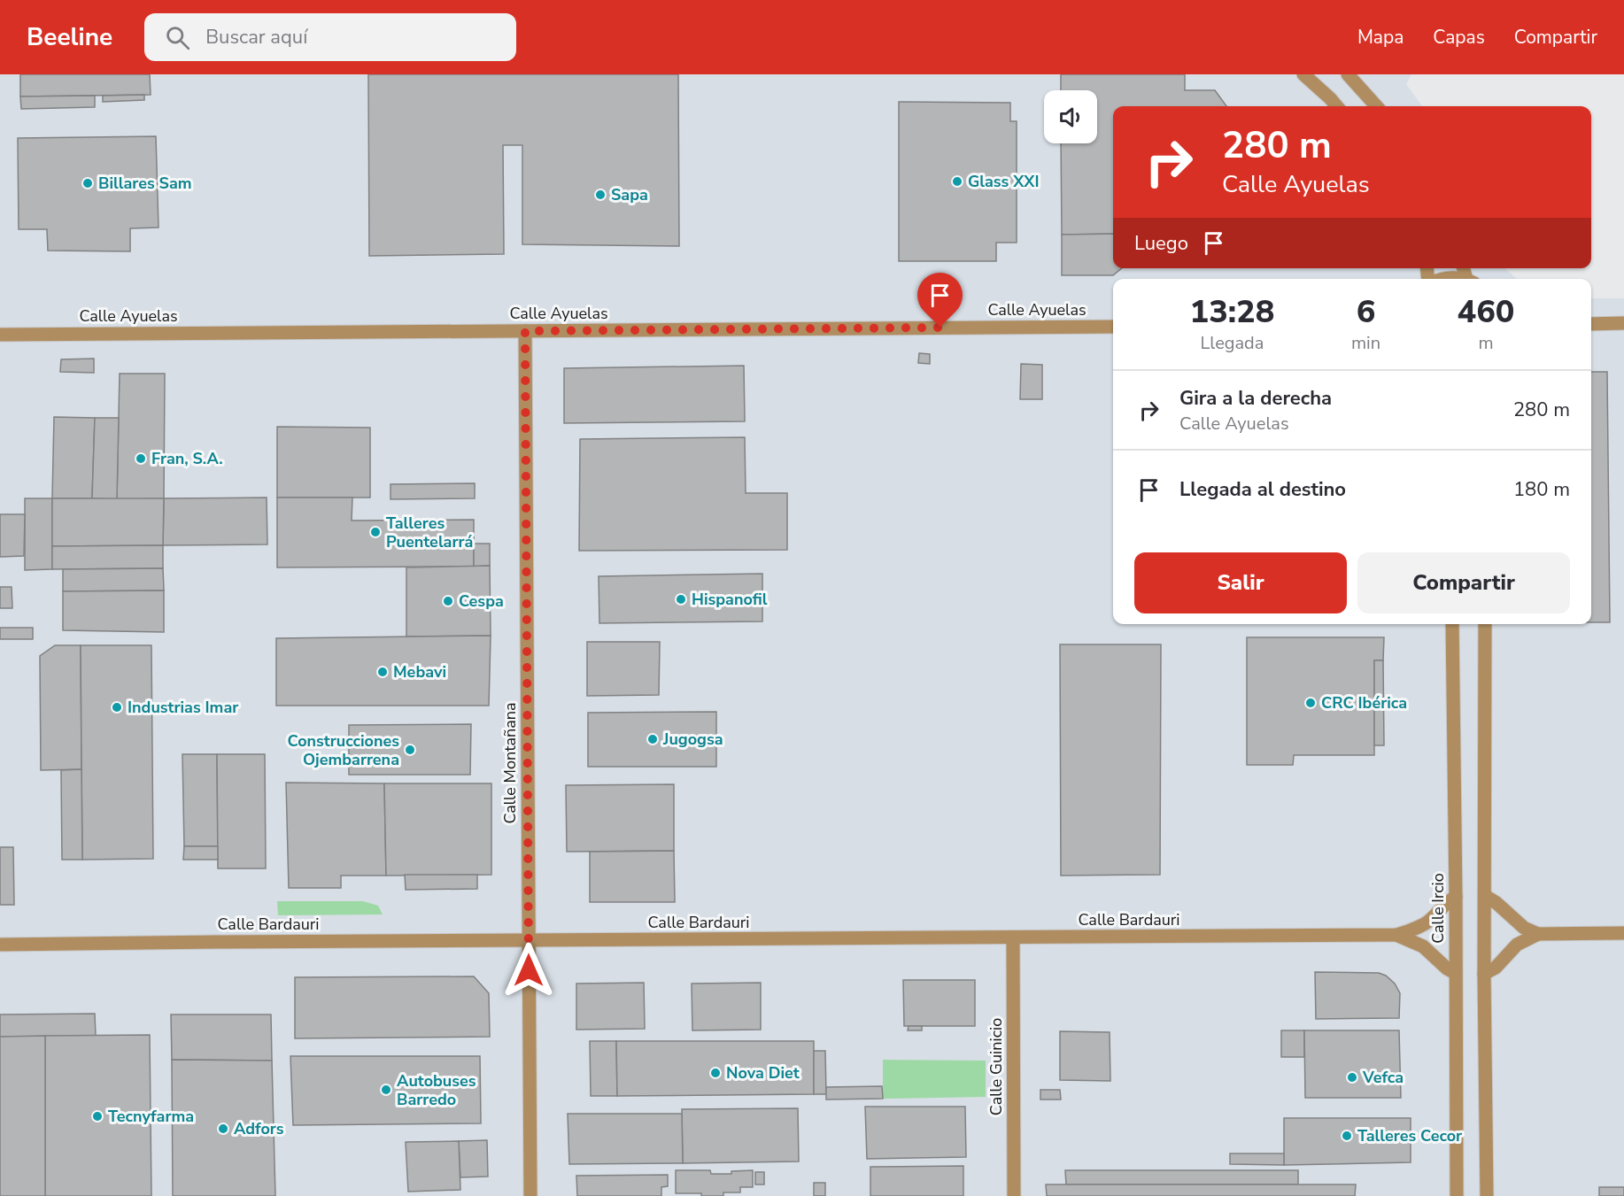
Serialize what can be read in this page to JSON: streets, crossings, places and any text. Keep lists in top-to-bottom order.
{
  "streets": {
    "street": [
      "Calle Ayuelas",
      "Calle Montañana",
      "Calle Ircio",
      "Calle Bardauri",
      "Calle Guinicio"
    ]
  },
  "crossings": [
    ["Calle Ayuelas", "Calle Montañana"],
    ["Calle Montañana", "Calle Bardauri"],
    ["Calle Ircio", "Calle Bardauri"],
    ["Calle Bardauri", "Calle Guinicio"]
  ],
  "places": [
    "Glass XXI",
    "Billares Sam",
    "Sapa",
    "Fran, S.A.",
    "Talleres Puentelarrá",
    "Hispanofil",
    "Cespa",
    "Mebavi",
    "CRC Ibérica",
    "Industrias Imar",
    "Jugogsa",
    "Construcciones Ojembarrena",
    "Nova Diet",
    "Vefca",
    "Autobuses Barredo",
    "Tecnyfarma",
    "Adfors",
    "Talleres Cecor"
  ],
  "page": {
    "header": "Beeline",
    "search": "Buscar aquí",
    "nav": ["Mapa", "Capas", "Compartir"],
    "turn": ["280 m", "Calle Ayuelas"],
    "then": "Luego",
    "eta": [
      "13:28",
      "Llegada",
      "6",
      "min",
      "460",
      "m"
    ],
    "list": [
      {
        "name": "Gira a la derecha",
        "note": "Calle Ayuelas",
        "value": "280 m"
      },
      {
        "name": "Llegada al destino",
        "value": "180 m"
      }
    ],
    "buttons": ["Salir", "Compartir"]
  }
}
